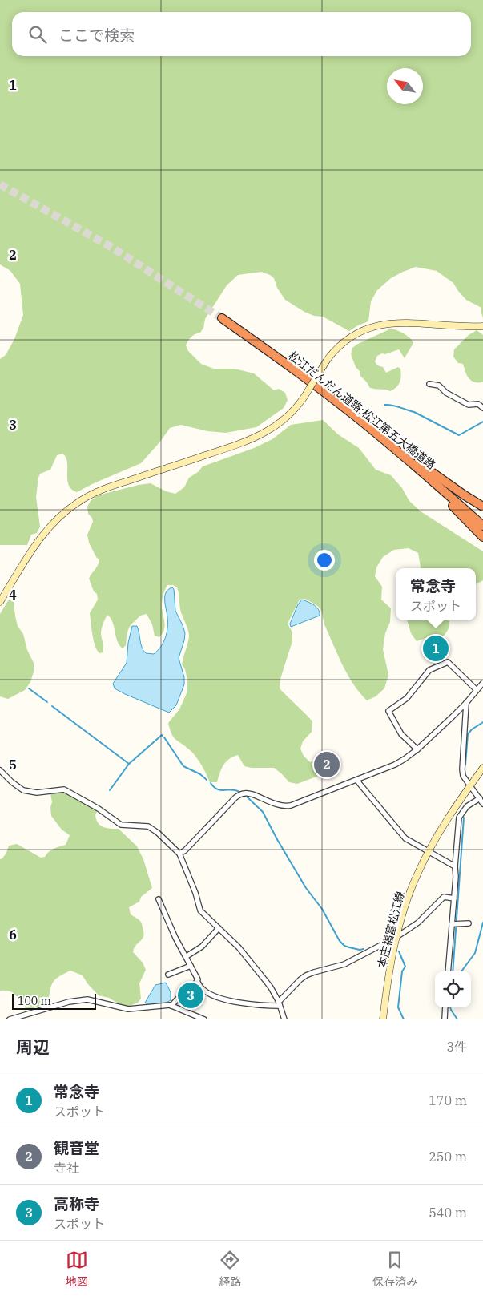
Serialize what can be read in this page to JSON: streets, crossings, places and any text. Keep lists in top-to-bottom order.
{
  "streets": {
    "highway": ["松江だんだん道路;松江第五大橋道路"],
    "street": ["本庄福富松江線"]
  },
  "scale_bar": "100 m",
  "north": "top left",
  "page": {
    "search": "ここで検索",
    "popup": ["常念寺", "スポット"],
    "pins": ["1", "2", "3"],
    "scale": "100 m",
    "heading": ["周辺", "3件"],
    "list": [
      {
        "mark": "1",
        "name": "常念寺",
        "note": "スポット",
        "value": "170 m"
      },
      {
        "mark": "2",
        "name": "観音堂",
        "note": "寺社",
        "value": "250 m"
      },
      {
        "mark": "3",
        "name": "高称寺",
        "note": "スポット",
        "value": "540 m"
      }
    ],
    "nav": ["地図", "経路", "保存済み"]
  },
  "grid": {
    "rows": [
      "1",
      "2",
      "3",
      "4",
      "5",
      "6"
    ]
  }
}
